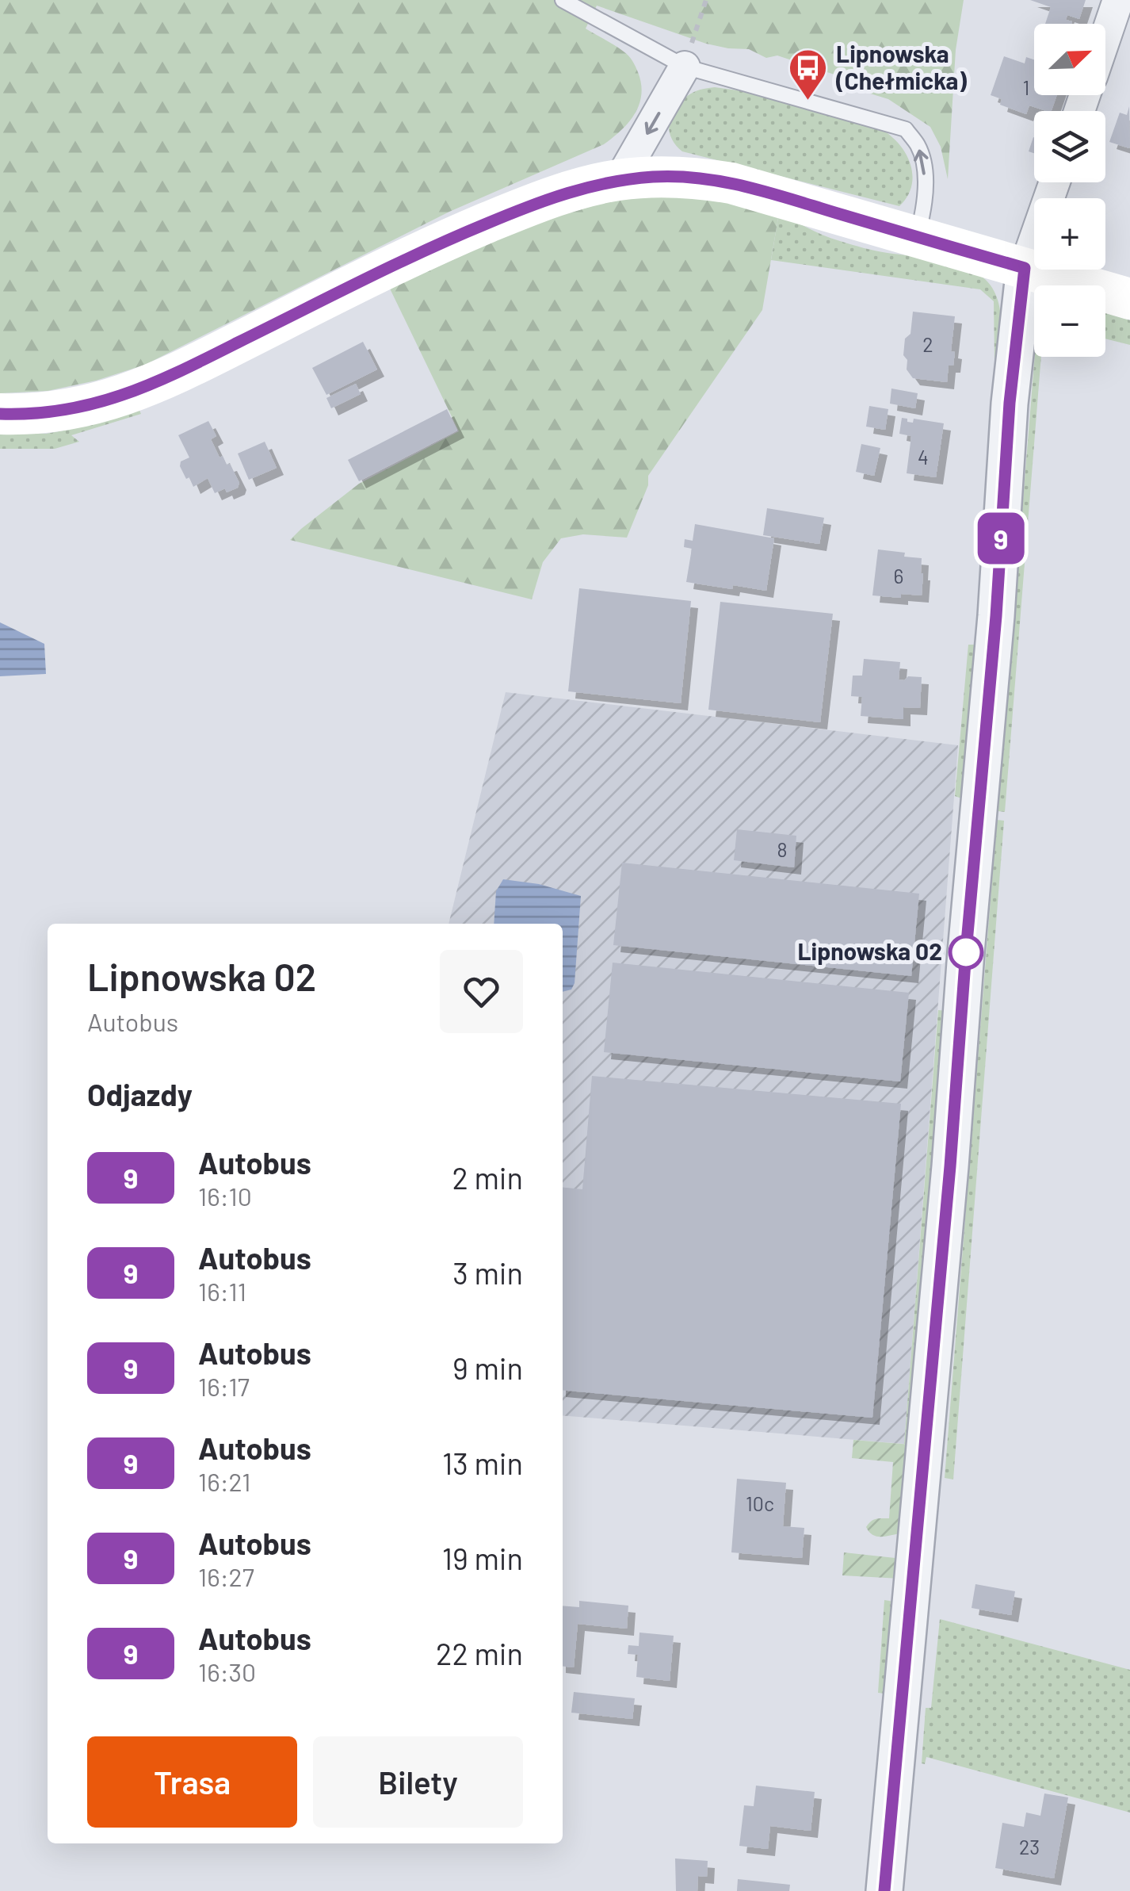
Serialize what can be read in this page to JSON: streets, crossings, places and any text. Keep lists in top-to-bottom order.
{
  "places": {
    "bus stop": ["Lipnowska (Chełmicka)"],
    "other": ["Lipnowska 02"]
  },
  "lines": ["bus line 9"],
  "house_numbers": [
    "1",
    "2",
    "4",
    "6",
    "8",
    "10c",
    "23"
  ],
  "north": "top right",
  "page": {
    "on_map": "9",
    "map_buttons": ["+", "−"],
    "heading": [
      ["Lipnowska 02", "Autobus"],
      "Odjazdy"
    ],
    "list": [
      {
        "mark": "9",
        "name": "Autobus",
        "note": "16:10",
        "value": "2 min"
      },
      {
        "mark": "9",
        "name": "Autobus",
        "note": "16:11",
        "value": "3 min"
      },
      {
        "mark": "9",
        "name": "Autobus",
        "note": "16:17",
        "value": "9 min"
      },
      {
        "mark": "9",
        "name": "Autobus",
        "note": "16:21",
        "value": "13 min"
      },
      {
        "mark": "9",
        "name": "Autobus",
        "note": "16:27",
        "value": "19 min"
      },
      {
        "mark": "9",
        "name": "Autobus",
        "note": "16:30",
        "value": "22 min"
      }
    ],
    "buttons": ["Trasa", "Bilety"]
  }
}
